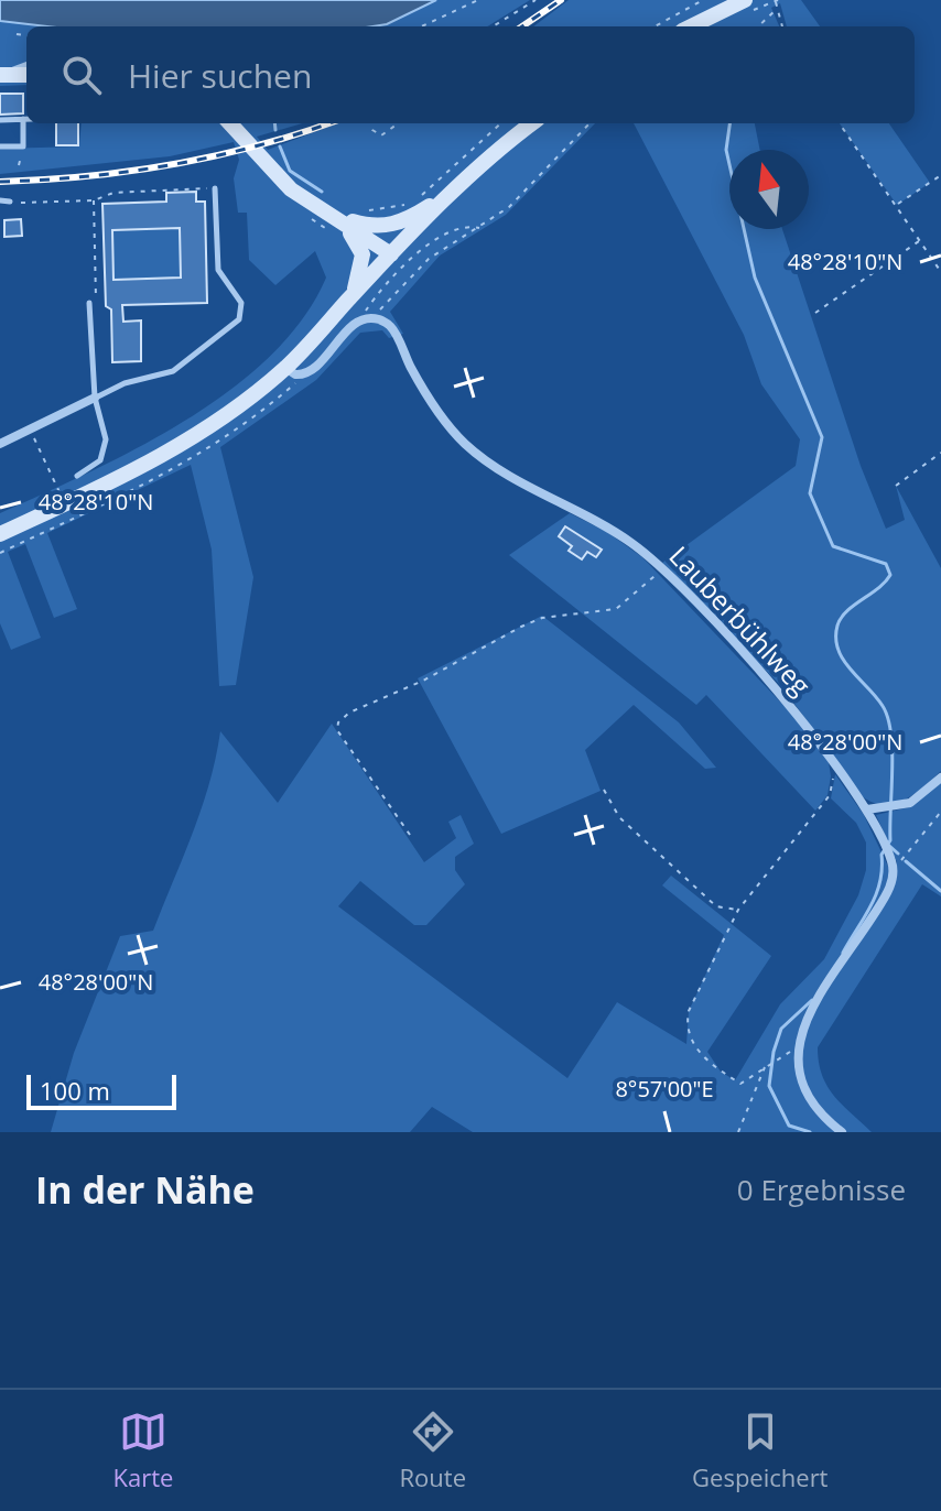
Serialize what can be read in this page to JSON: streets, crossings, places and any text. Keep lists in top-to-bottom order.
{
  "streets": {
    "street": ["Lauberbühlweg"]
  },
  "scale_bar": "100 m",
  "north": "top",
  "page": {
    "search": "Hier suchen",
    "scale": "100 m",
    "heading": ["In der Nähe", "0 Ergebnisse"],
    "nav": ["Karte", "Route", "Gespeichert"]
  },
  "coordinates": ["48°28'10\"N", "48°28'00\"N", "8°57'00\"E"]
}
